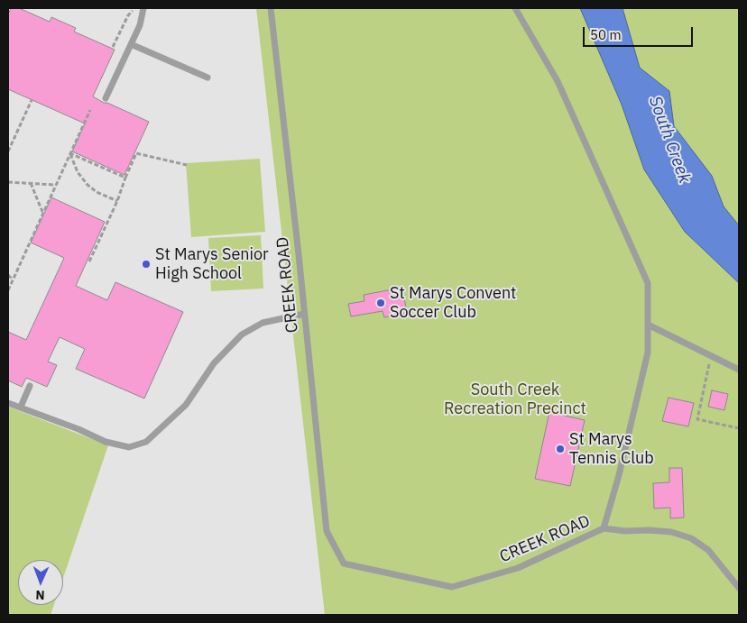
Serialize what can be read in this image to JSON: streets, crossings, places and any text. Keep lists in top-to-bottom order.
{
  "streets": {
    "lane": ["CREEK ROAD"]
  },
  "water": ["South Creek"],
  "parks": ["South Creek Recreation Precinct"],
  "places": ["St Marys Senior High School", "St Marys Convent Soccer Club", "St Marys Tennis Club"],
  "scale_bar": "50 m",
  "north": "bottom"
}
